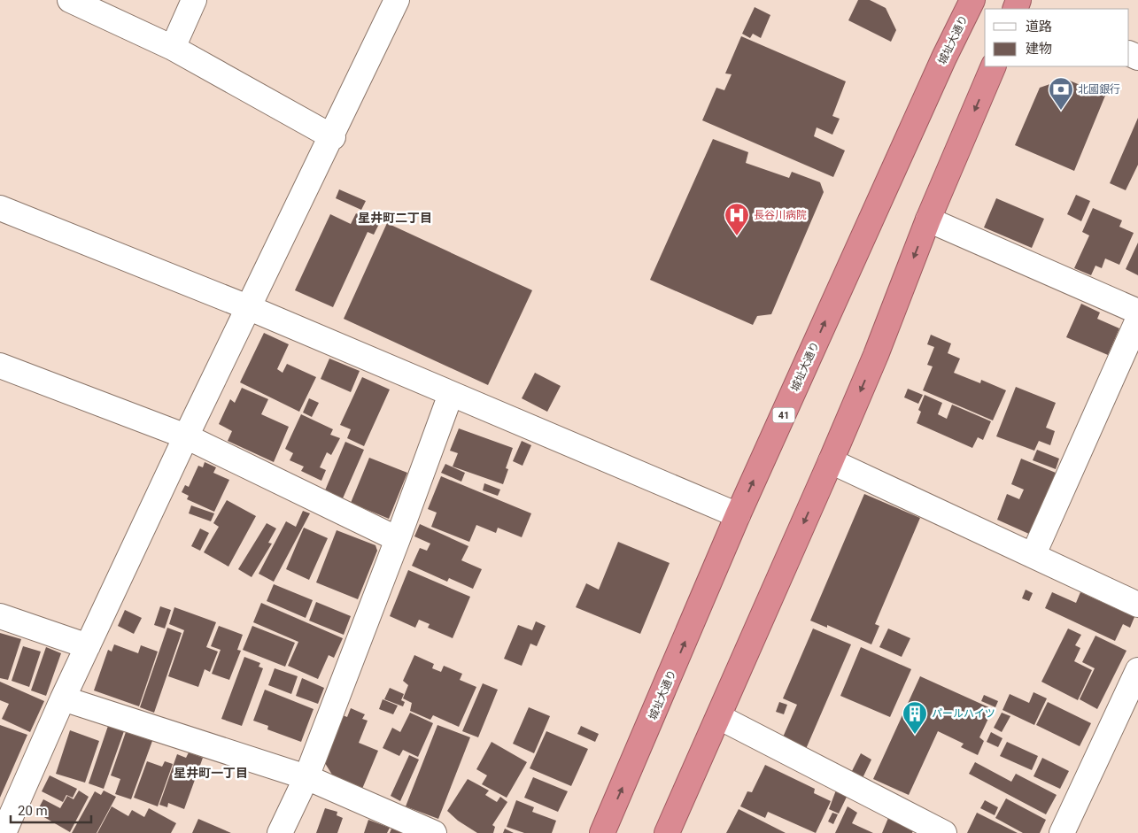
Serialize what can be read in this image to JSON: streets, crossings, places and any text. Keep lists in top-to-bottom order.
{
  "streets": {
    "highway": ["城址大通り", "41"]
  },
  "districts": ["星井町二丁目", "星井町一丁目"],
  "places": {
    "bank": ["北國銀行"],
    "hospital": ["長谷川病院"],
    "building": ["パールハイツ"]
  },
  "legend": ["道路", "建物"],
  "scale_bar": "20 m"
}
